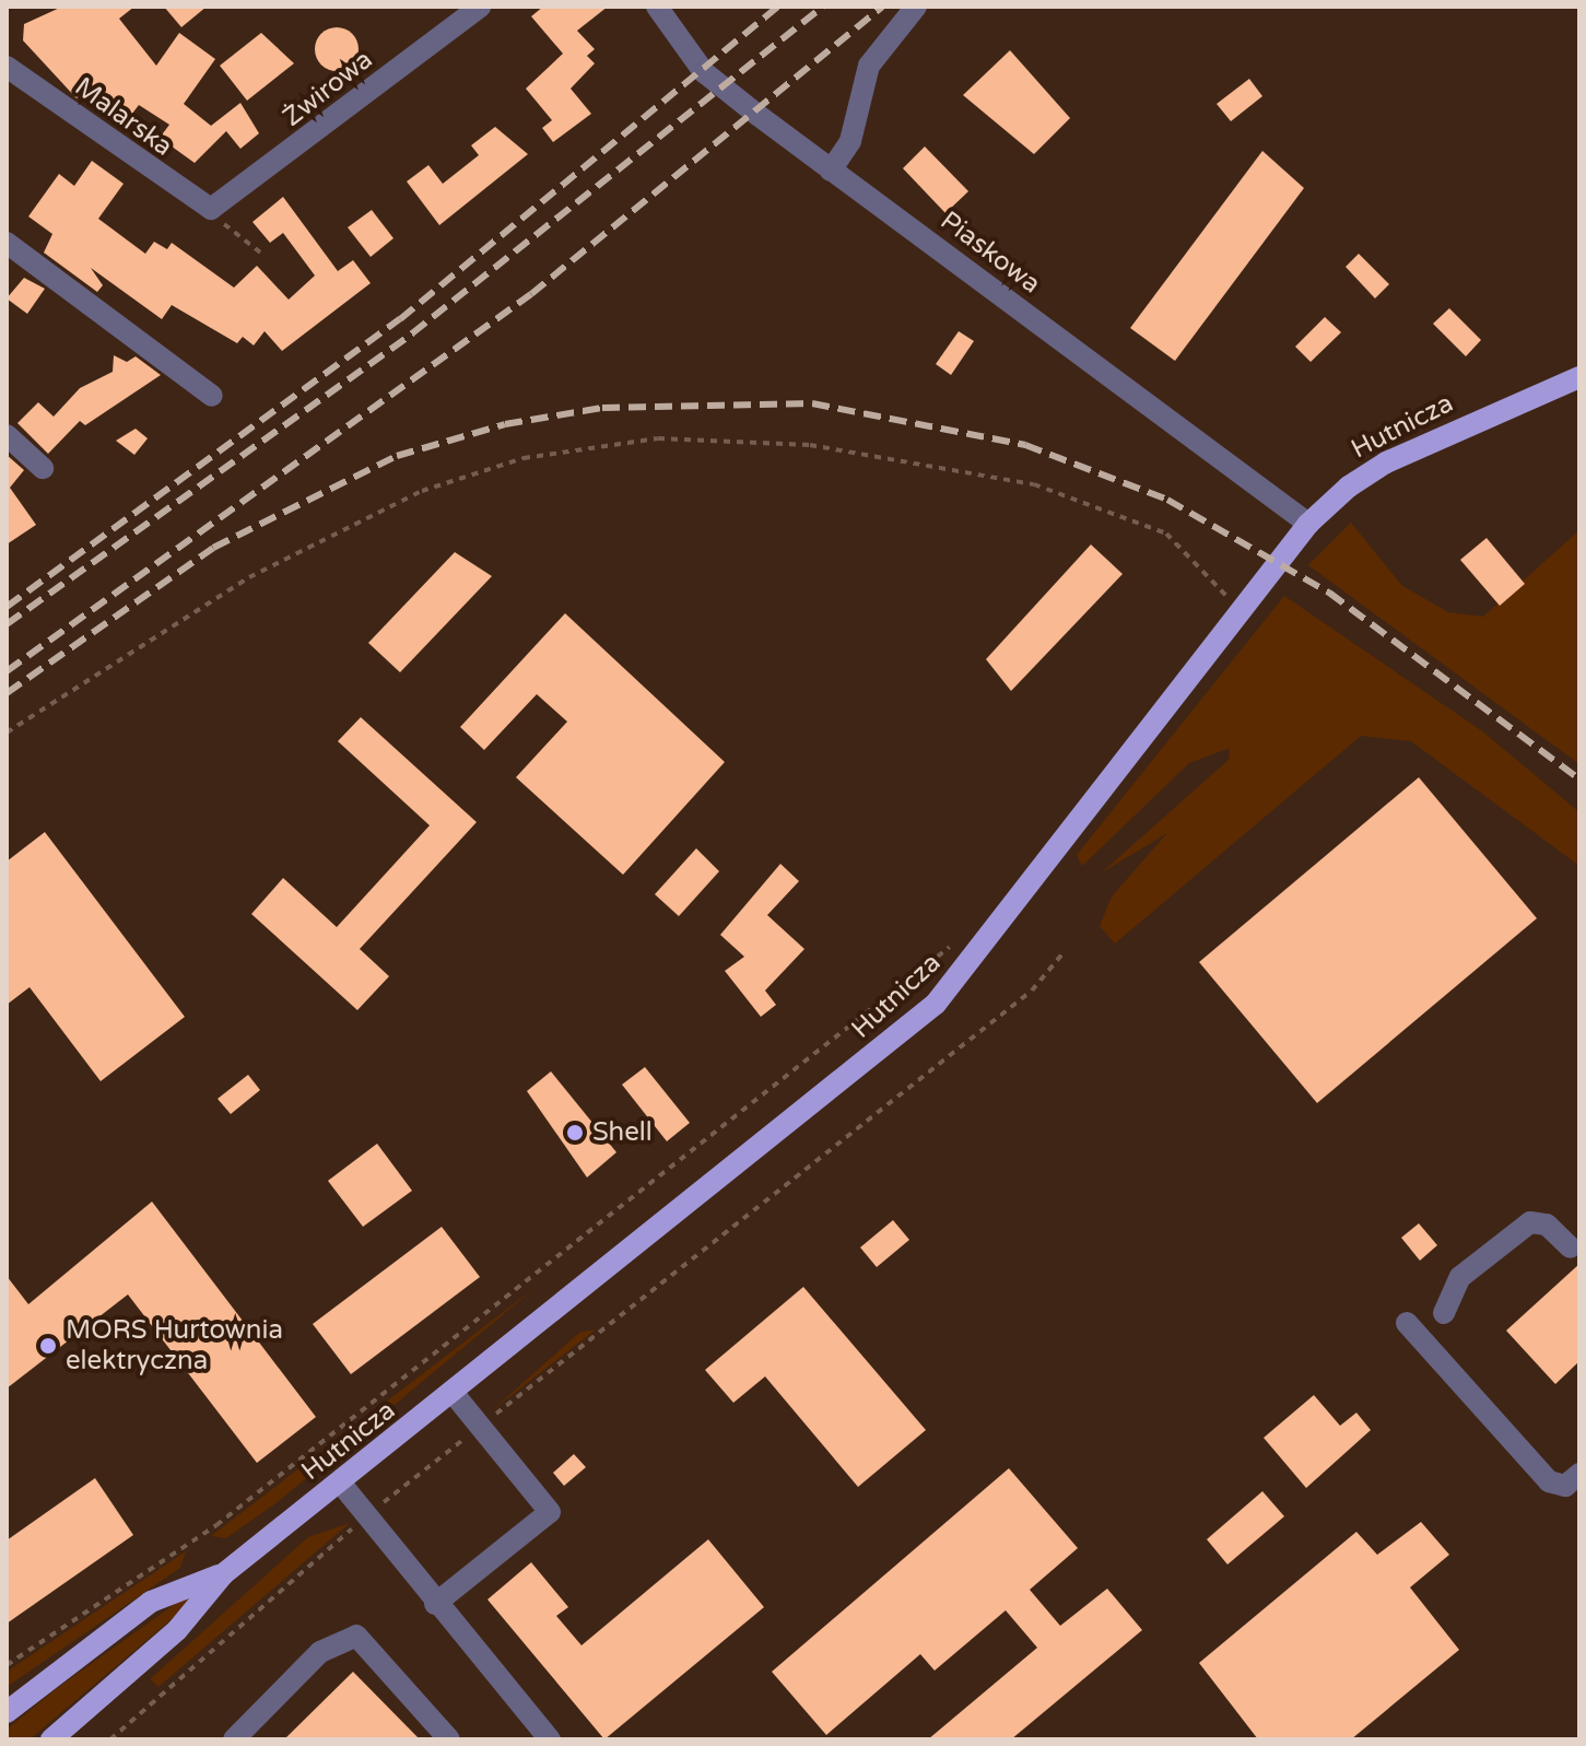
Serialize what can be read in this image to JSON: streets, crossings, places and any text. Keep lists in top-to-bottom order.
{
  "streets": {
    "main road": ["Hutnicza"],
    "street": ["Żwirowa", "Malarska", "Piaskowa"]
  },
  "crossings": [
    ["Żwirowa", "Malarska"],
    ["Piaskowa", "Hutnicza"]
  ],
  "places": ["Shell", "MORS Hurtownia elektryczna"]
}
